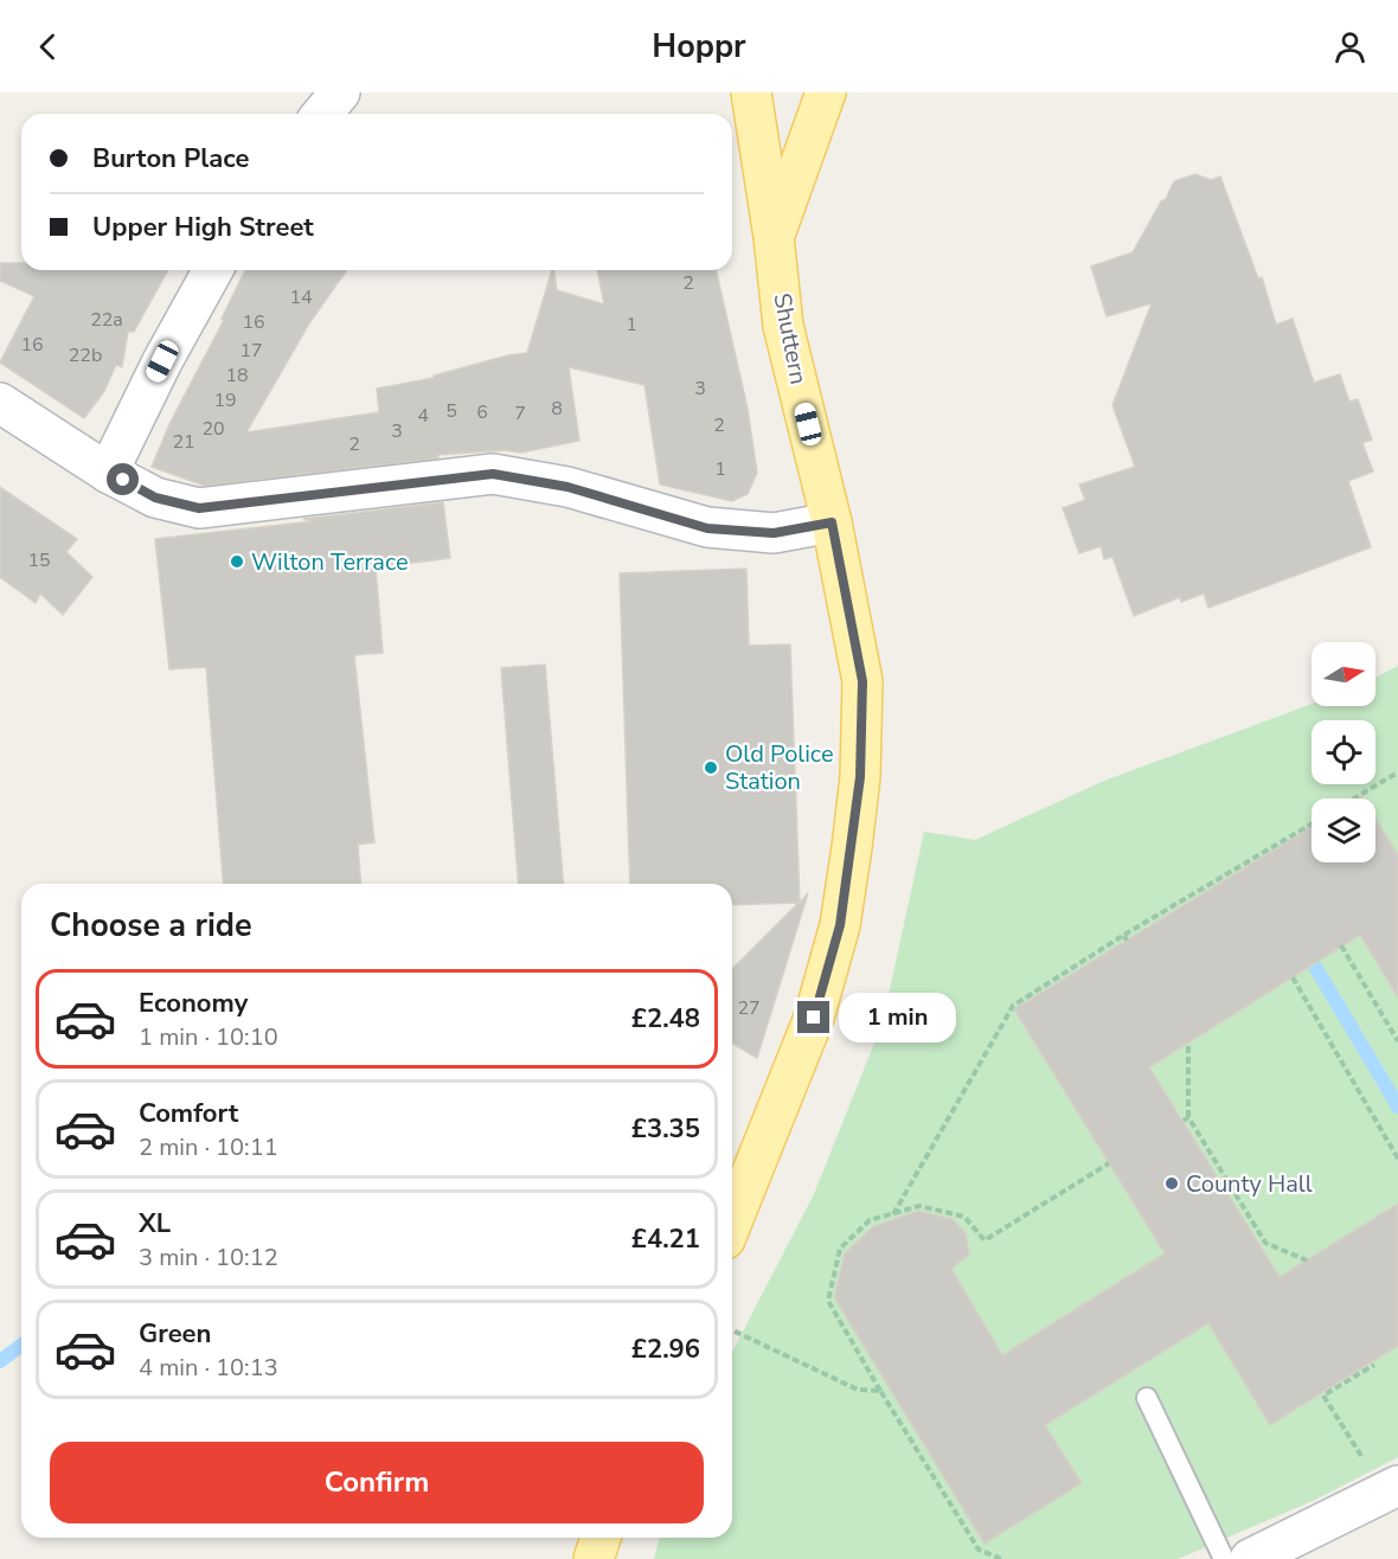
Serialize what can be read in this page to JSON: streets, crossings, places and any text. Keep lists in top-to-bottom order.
{
  "streets": {
    "main road": ["Shuttern"]
  },
  "places": ["Wilton Terrace", "Old Police Station", "County Hall"],
  "house_numbers": [
    "2",
    "14",
    "22a",
    "16",
    "1",
    "16",
    "17",
    "22b",
    "18",
    "3",
    "19",
    "8",
    "5",
    "6",
    "7",
    "4",
    "2",
    "20",
    "3",
    "21",
    "2",
    "1",
    "15",
    "27"
  ],
  "north": "right",
  "page": {
    "header": "Hoppr",
    "banner": ["Burton Place", "Upper High Street"],
    "heading": "Choose a ride",
    "list": [
      {
        "name": "Economy",
        "note": "1 min · 10:10",
        "value": "£2.48"
      },
      {
        "name": "Comfort",
        "note": "2 min · 10:11",
        "value": "£3.35"
      },
      {
        "name": "XL",
        "note": "3 min · 10:12",
        "value": "£4.21"
      },
      {
        "name": "Green",
        "note": "4 min · 10:13",
        "value": "£2.96"
      }
    ],
    "bubble": "1 min",
    "buttons": "Confirm"
  }
}
